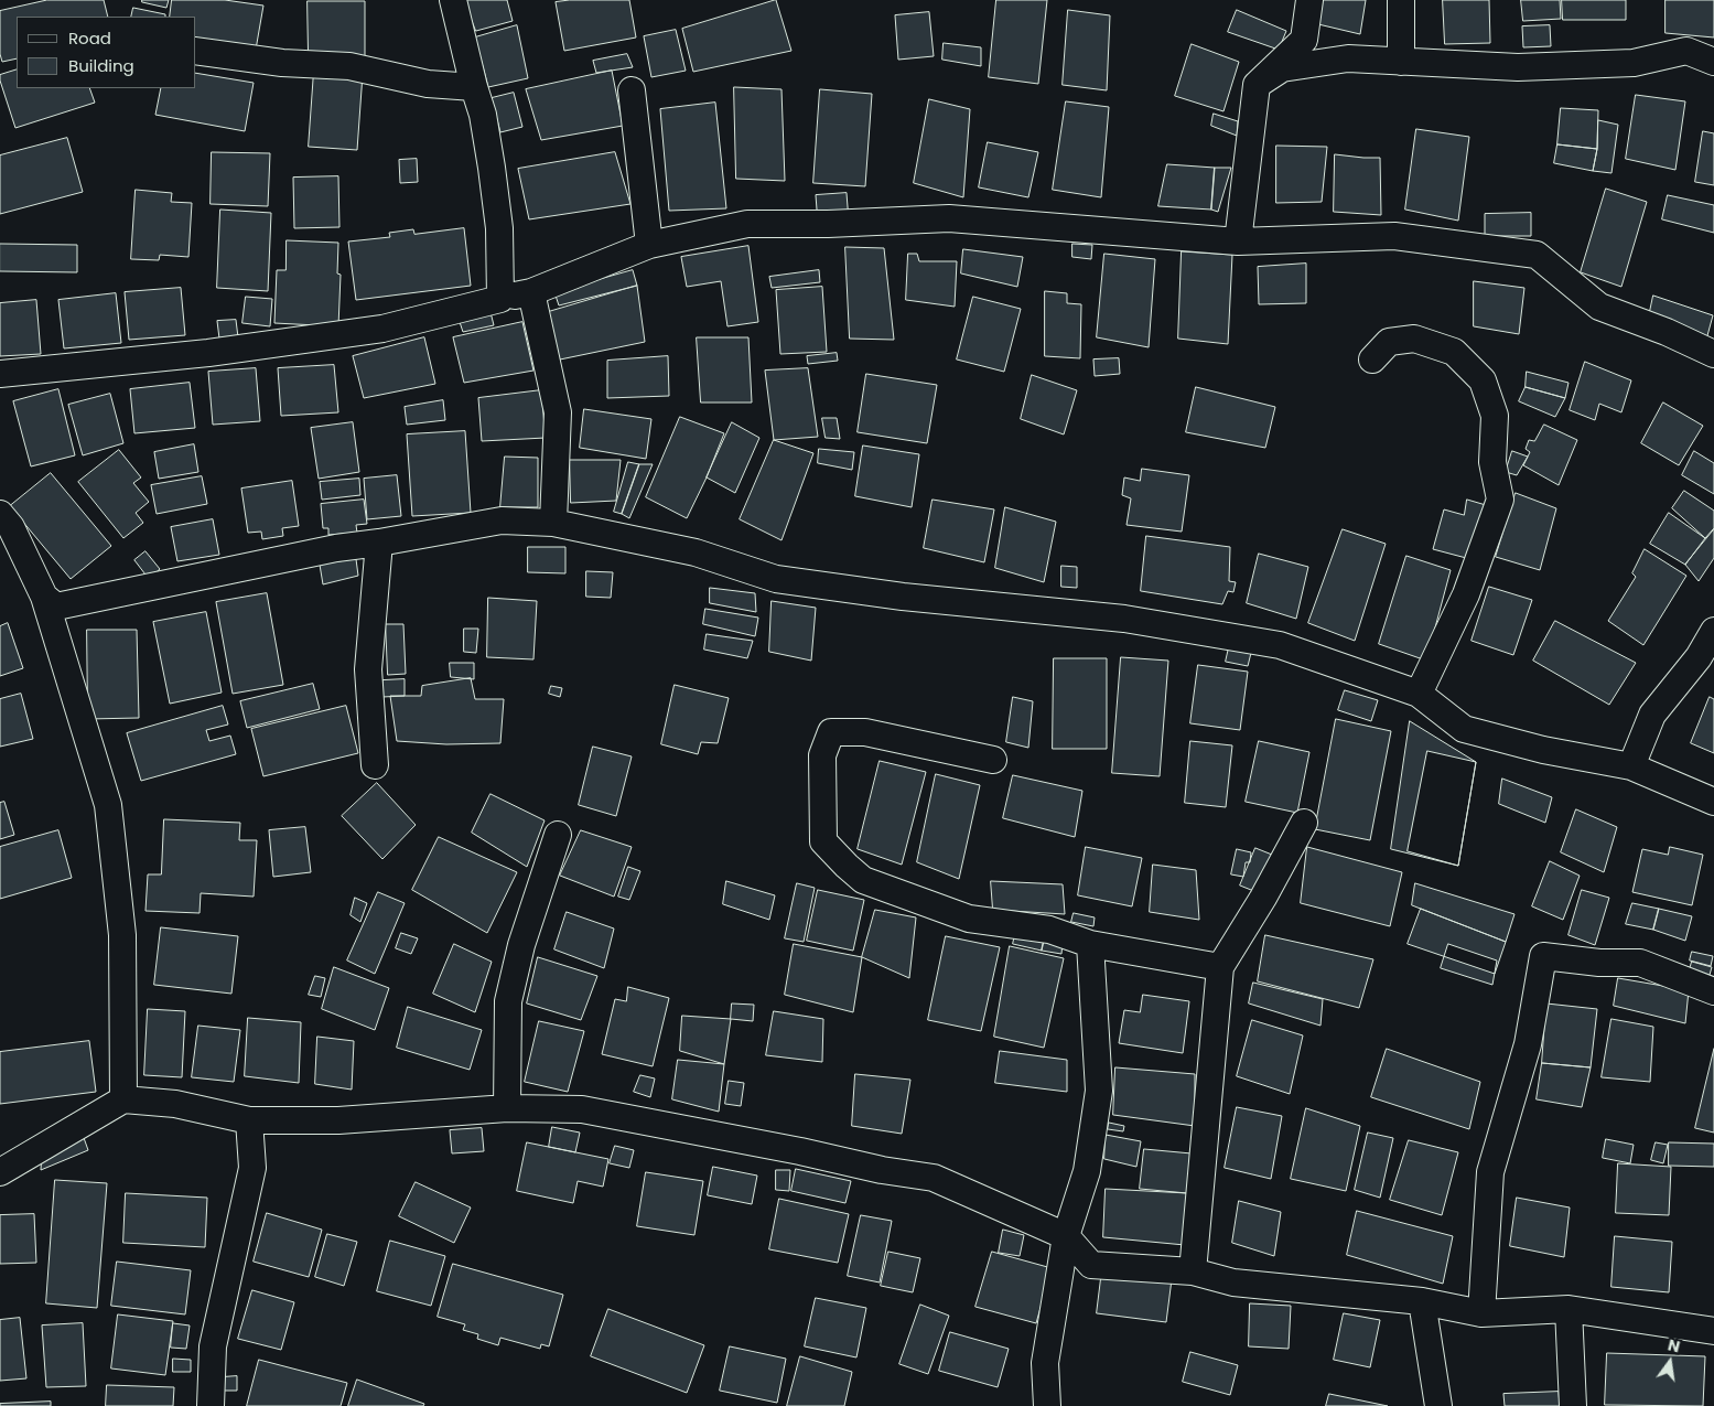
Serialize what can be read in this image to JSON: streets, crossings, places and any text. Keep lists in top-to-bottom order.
{
  "legend": ["Road", "Building"],
  "north": "top"
}
